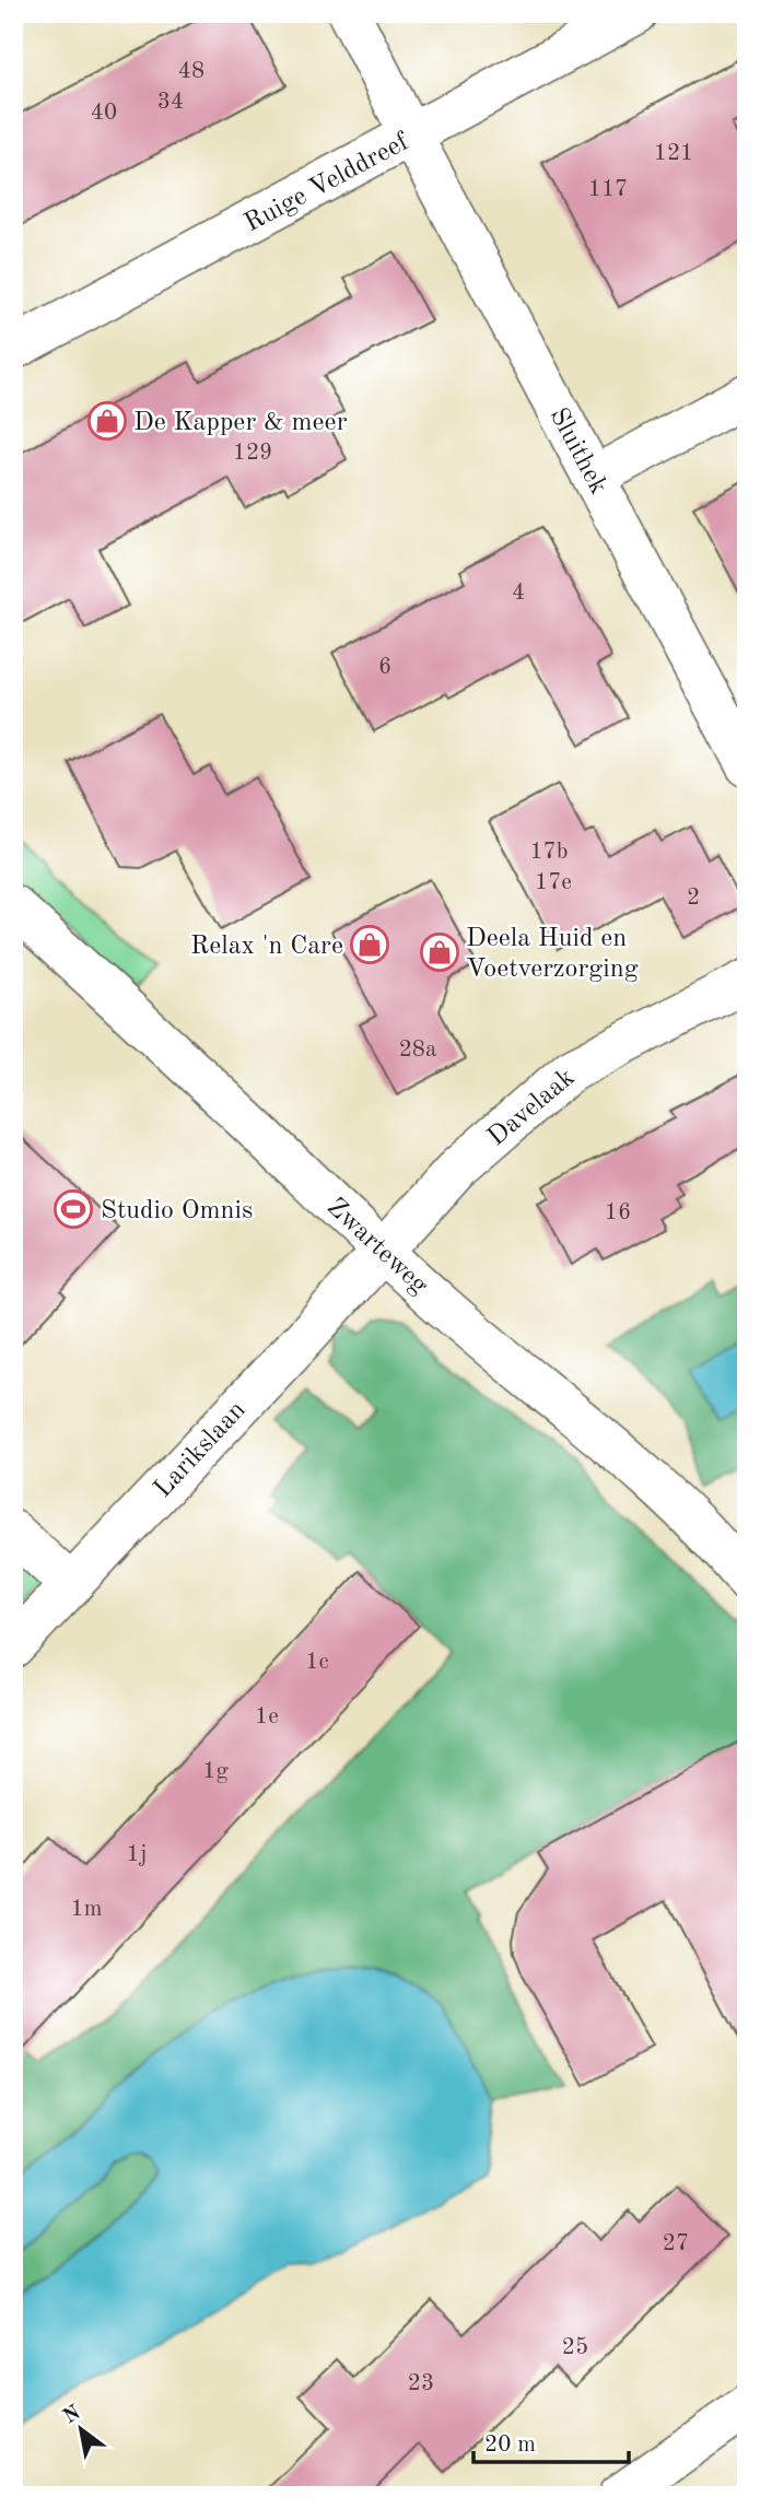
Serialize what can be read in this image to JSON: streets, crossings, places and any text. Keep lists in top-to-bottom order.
{
  "streets": {
    "street": [
      "Ruige Velddreef",
      "Sluithek",
      "Davelaak",
      "Zwarteweg",
      "Larikslaan"
    ]
  },
  "crossings": [
    ["Ruige Velddreef", "Sluithek"],
    ["Davelaak", "Zwarteweg"],
    ["Davelaak", "Larikslaan"],
    ["Zwarteweg", "Larikslaan"]
  ],
  "places": {
    "shop": ["De Kapper & meer", "Relax 'n Care", "Deela Huid en Voetverzorging"],
    "sports": ["Studio Omnis"]
  },
  "house_numbers": [
    "48",
    "34",
    "40",
    "121",
    "117",
    "129",
    "4",
    "6",
    "17b",
    "17e",
    "2",
    "28a",
    "16",
    "1c",
    "1e",
    "1g",
    "1j",
    "1m",
    "27",
    "25",
    "23"
  ],
  "scale_bar": "20 m",
  "north": "top left"
}
